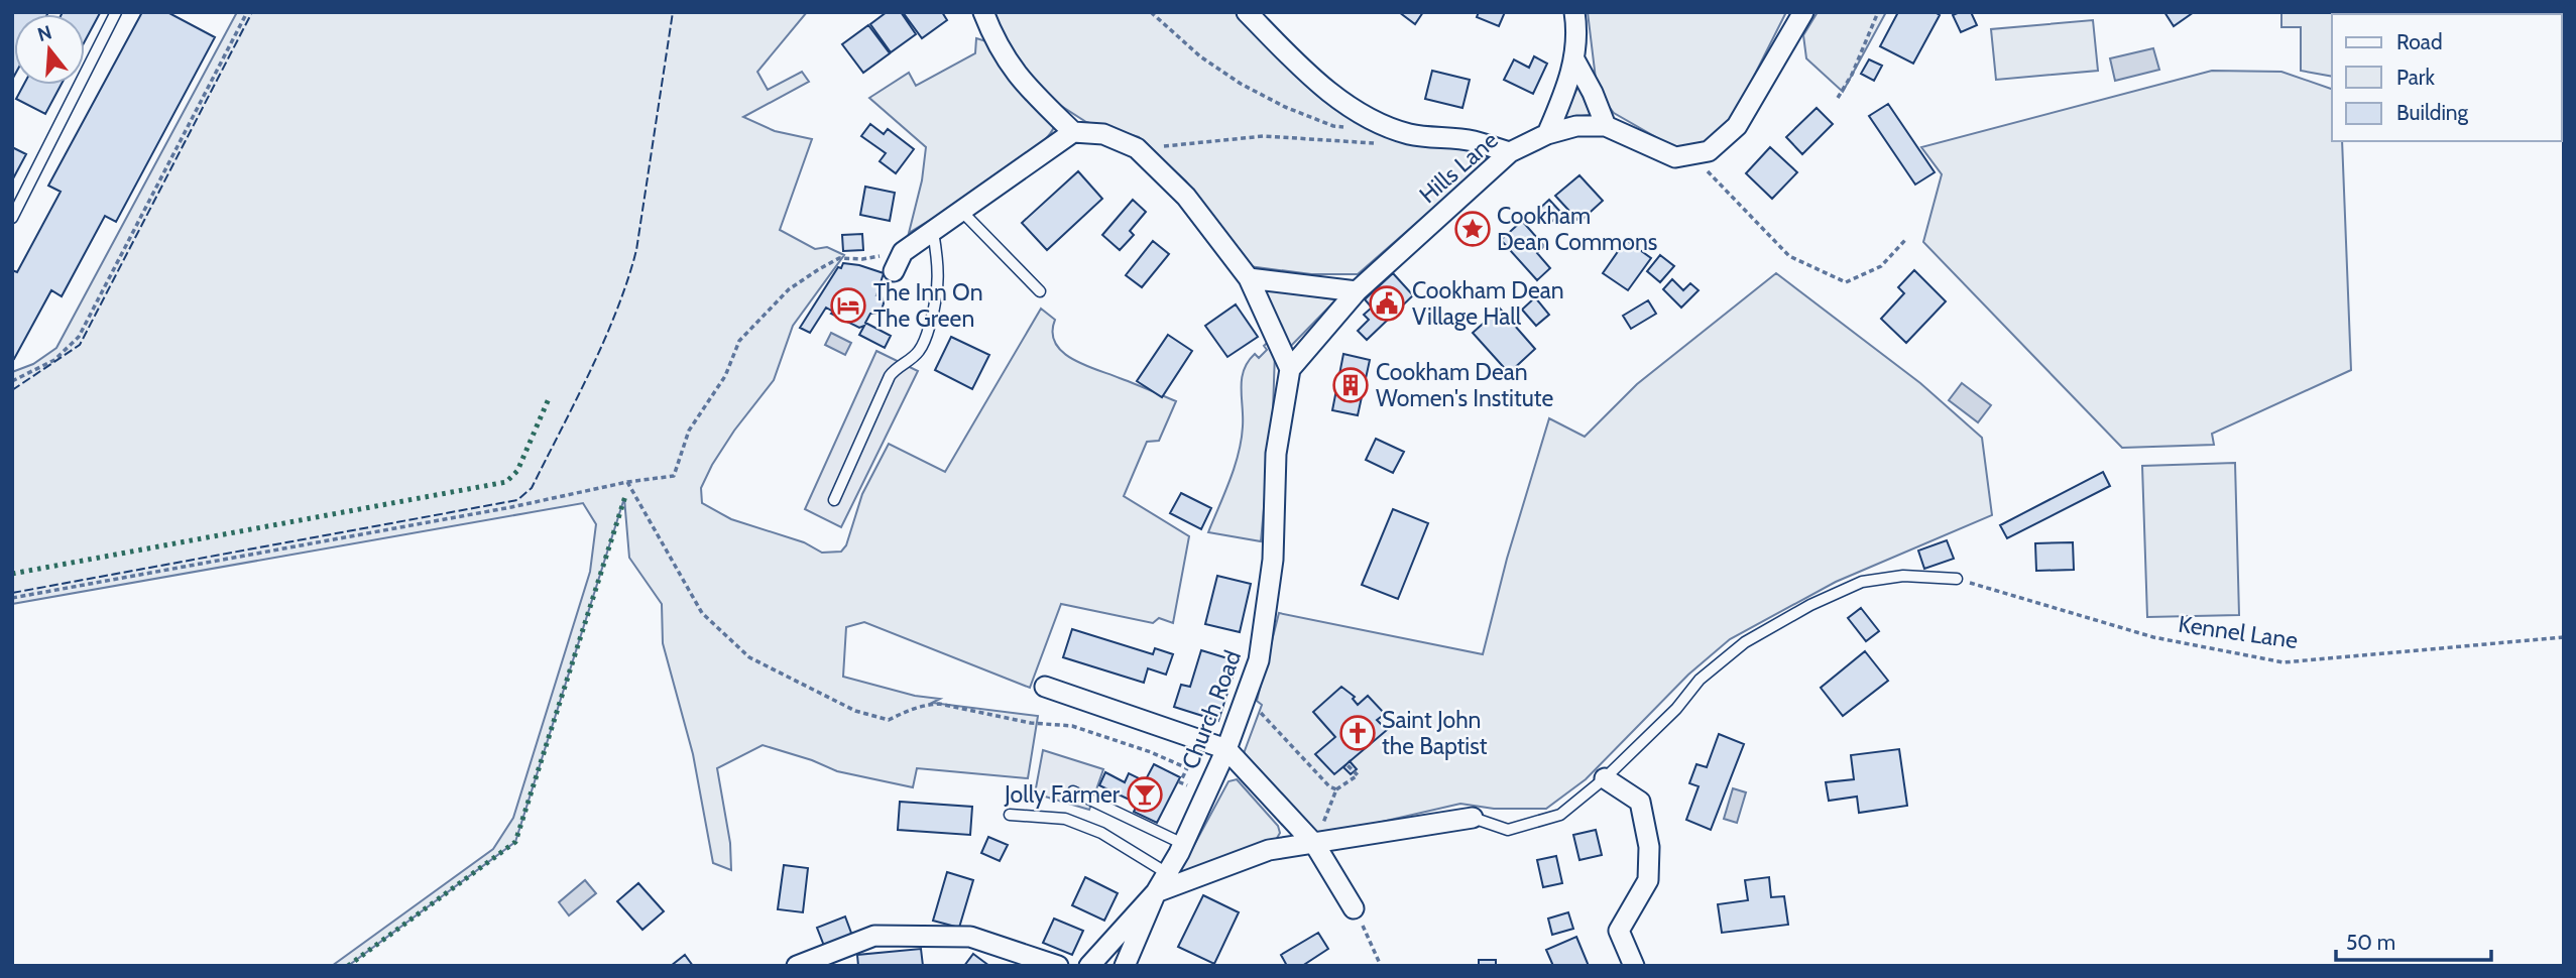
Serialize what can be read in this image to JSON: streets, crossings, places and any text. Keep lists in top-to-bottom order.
{
  "streets": {
    "street": ["Hills Lane", "Church Road"],
    "path": ["Kennel Lane"]
  },
  "crossings": [
    ["Hills Lane", "Church Road"]
  ],
  "places": {
    "place": ["Cookham Dean Commons"],
    "public building": ["Cookham Dean Village Hall"],
    "hotel": ["The Inn On The Green"],
    "building": ["Cookham Dean Women's Institute"],
    "church": ["Saint John the Baptist"],
    "bar": ["Jolly Farmer"]
  },
  "legend": ["Road", "Park", "Building"],
  "scale_bar": "50 m",
  "north": "top"
}
